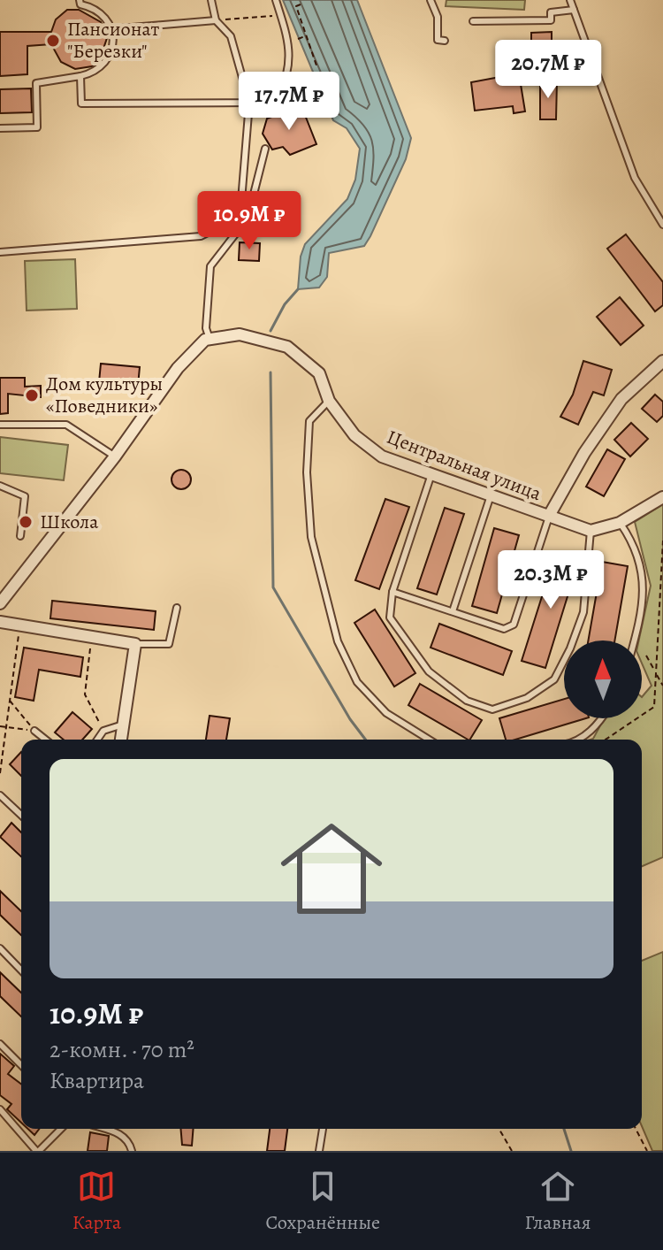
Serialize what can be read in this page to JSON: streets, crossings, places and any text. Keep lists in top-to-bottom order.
{
  "streets": {
    "street": ["Центральная улица"]
  },
  "places": ["Пансионат \"Березки\"", "Дом культуры «Поведники»", "Школа"],
  "north": "top",
  "page": {
    "price": [
      "20.7M ₽",
      "17.7M ₽",
      "10.9M ₽",
      "20.3M ₽"
    ],
    "list": [
      {
        "name": "10.9M ₽",
        "note": "2-комн. · 70 m² · Квартира"
      }
    ],
    "tabs": ["Карта", "Сохранённые", "Главная"]
  }
}
